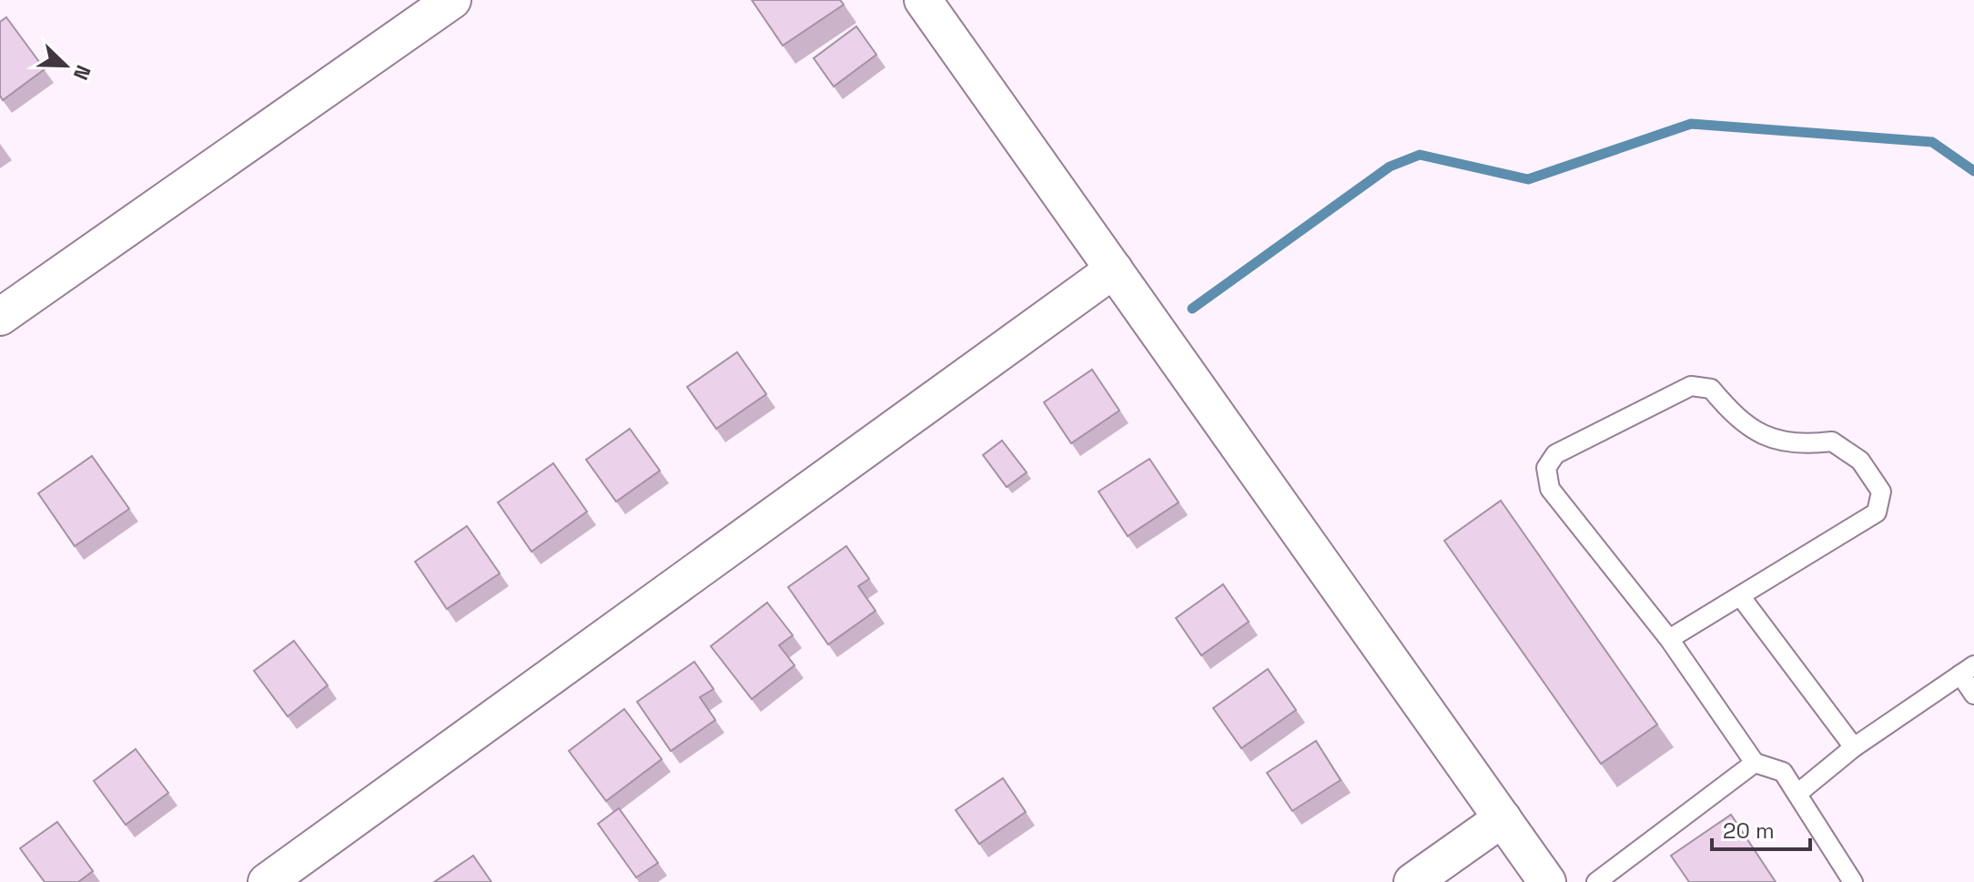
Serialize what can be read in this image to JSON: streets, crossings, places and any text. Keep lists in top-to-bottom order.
{
  "scale_bar": "20 m",
  "north": "bottom right"
}
